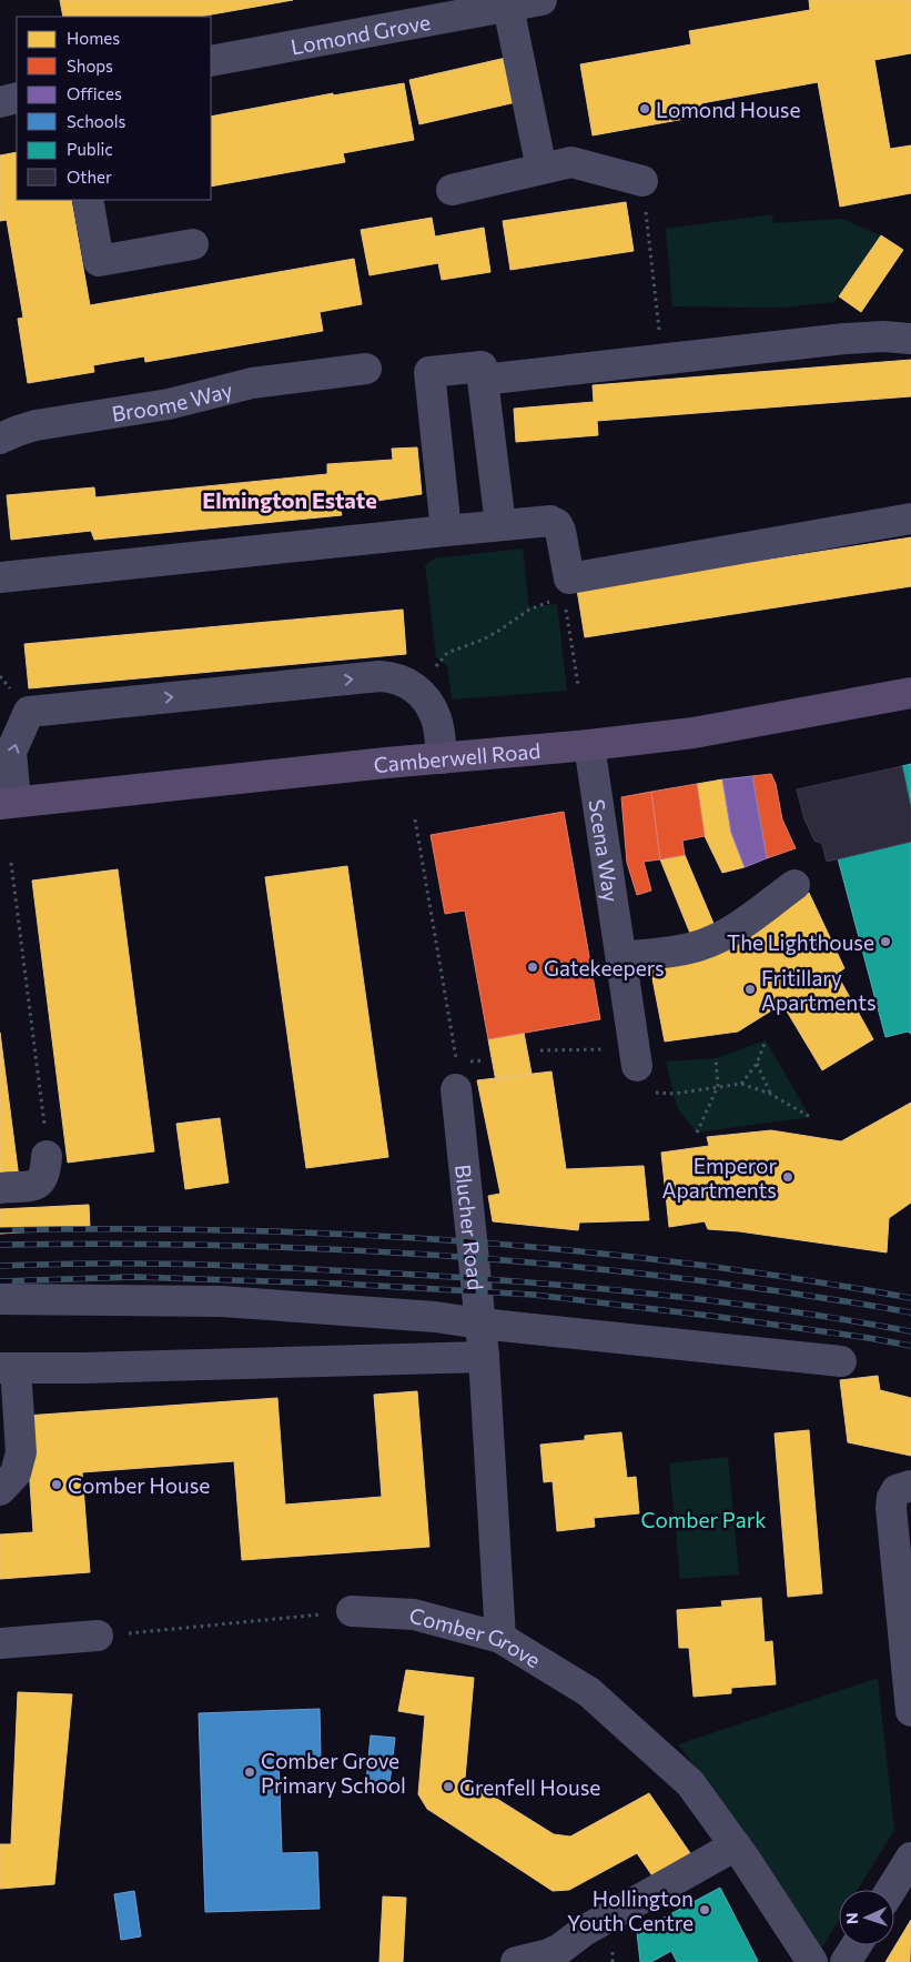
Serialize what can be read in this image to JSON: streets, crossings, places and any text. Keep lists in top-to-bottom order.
{
  "streets": {
    "main road": ["Camberwell Road"],
    "street": [
      "Lomond Grove",
      "Broome Way",
      "Scena Way",
      "Blucher Road",
      "Comber Grove"
    ]
  },
  "crossings": [
    ["Camberwell Road", "Scena Way"],
    ["Blucher Road", "Comber Grove"]
  ],
  "districts": ["Elmington Estate"],
  "parks": ["Comber Park"],
  "places": [
    "Lomond House",
    "The Lighthouse",
    "Gatekeepers",
    "Fritillary Apartments",
    "Emperor Apartments",
    "Comber House",
    "Comber Grove Primary School",
    "Grenfell House",
    "Hollington Youth Centre"
  ],
  "legend": [
    "Homes",
    "Shops",
    "Offices",
    "Schools",
    "Public",
    "Other"
  ],
  "north": "left"
}
